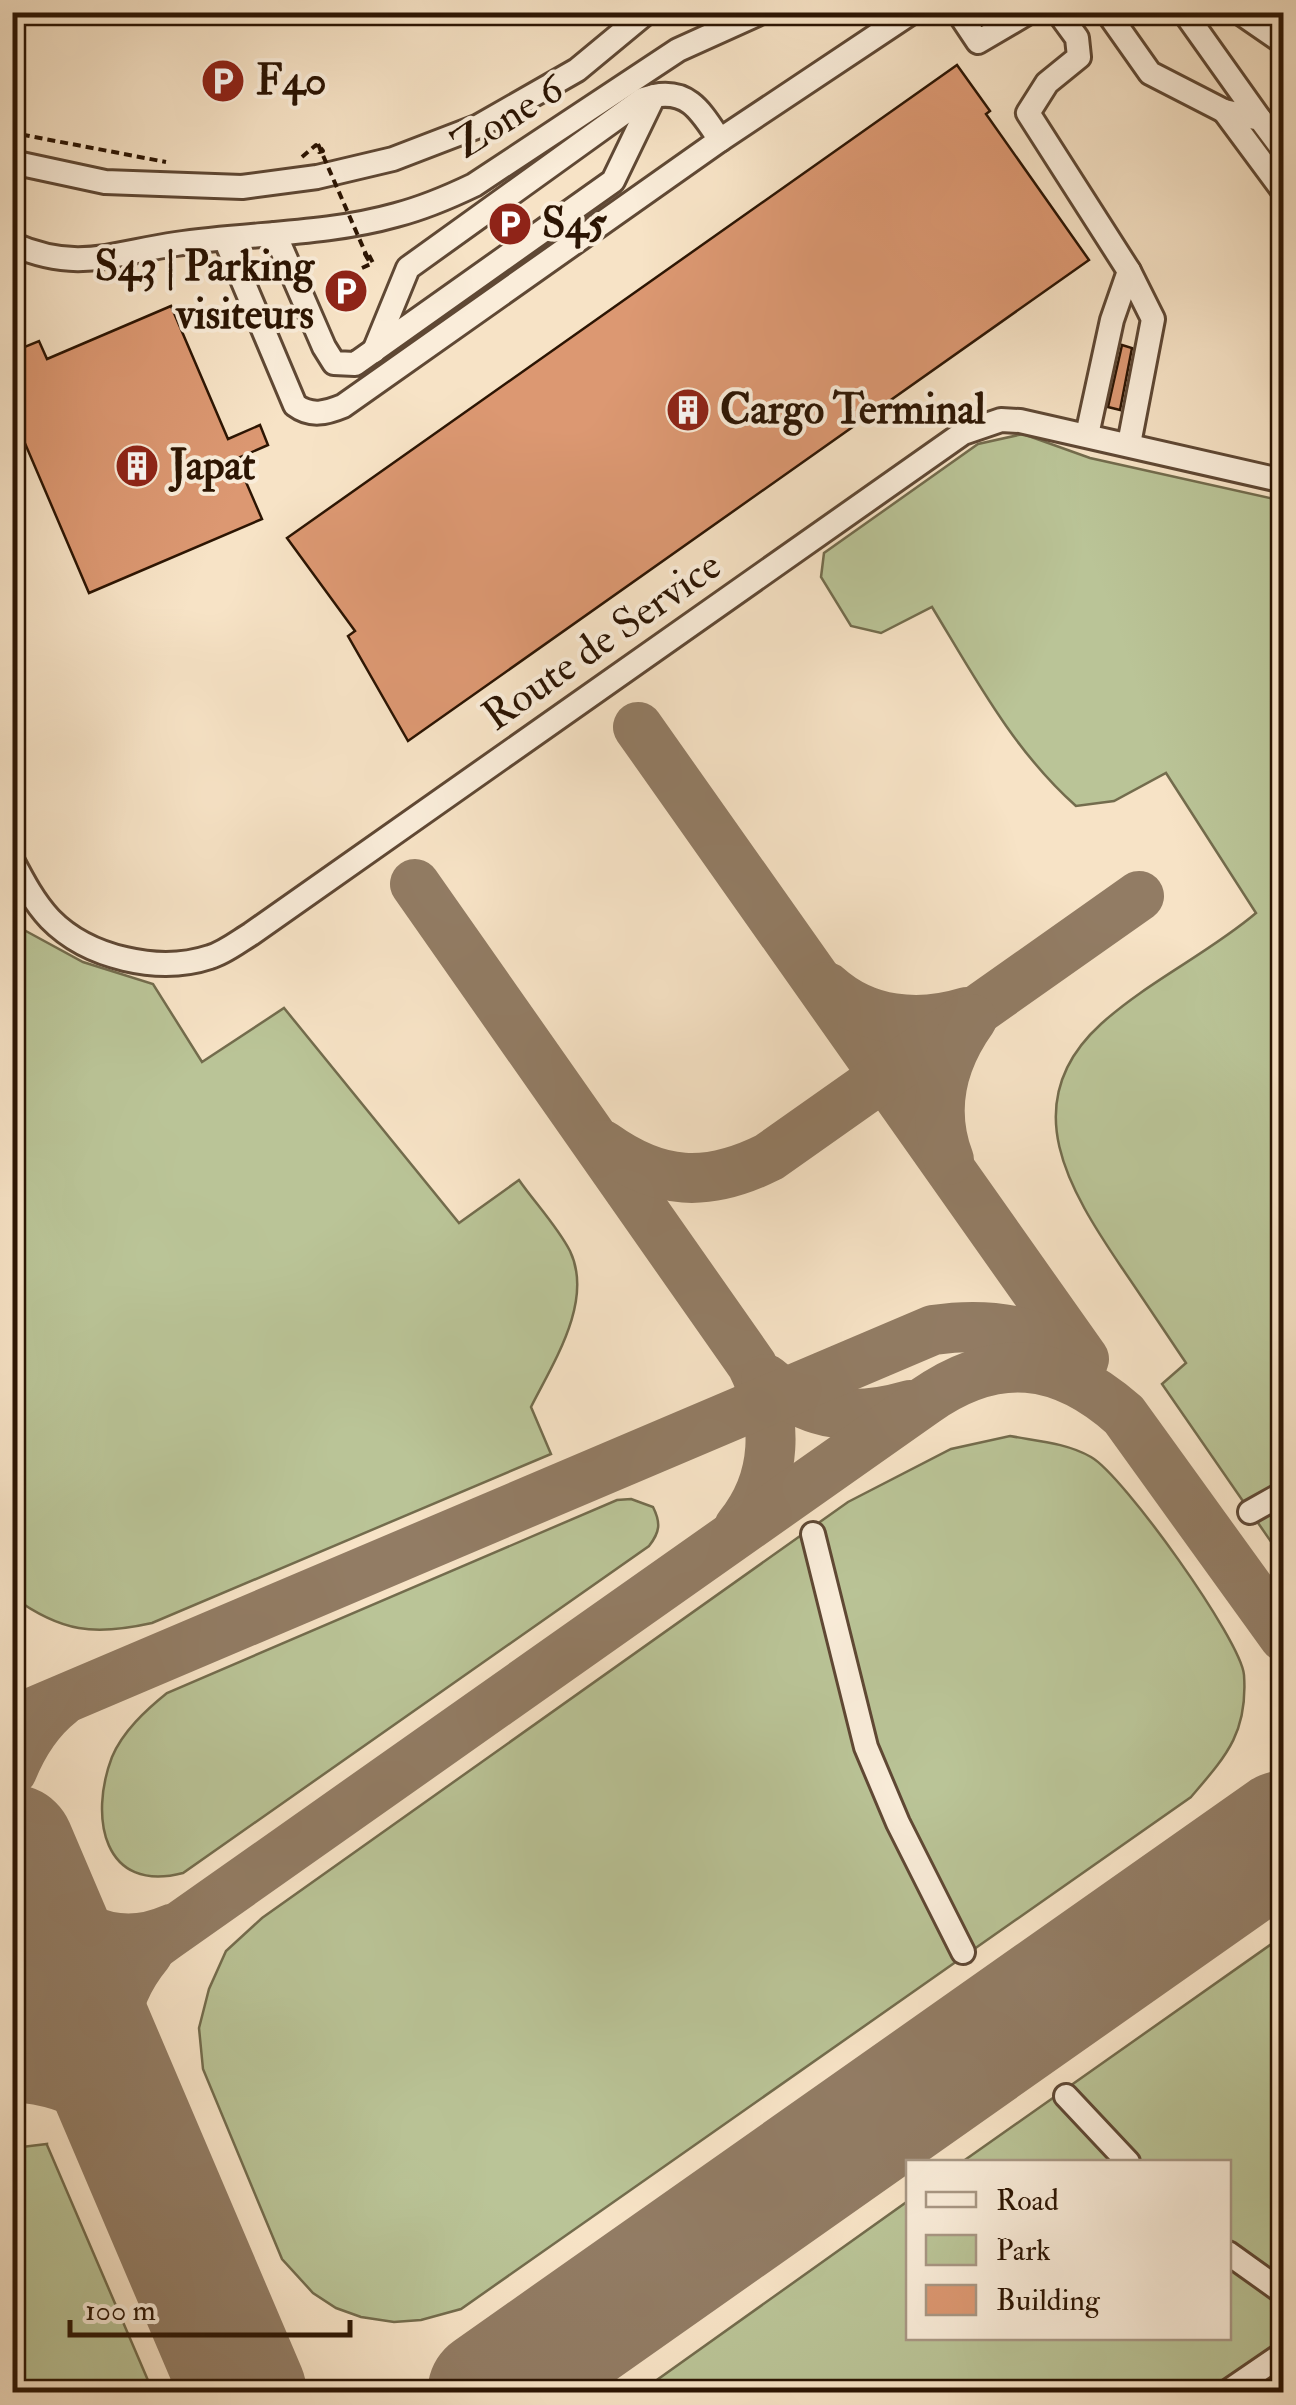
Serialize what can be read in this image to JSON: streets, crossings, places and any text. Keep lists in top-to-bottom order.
{
  "streets": {
    "lane": ["Zone 6", "Route de Service"]
  },
  "places": {
    "parking": ["F40", "S45", "S43 | Parking visiteurs"],
    "building": ["Cargo Terminal", "Japat"]
  },
  "legend": ["Road", "Park", "Building"],
  "scale_bar": "100 m"
}
